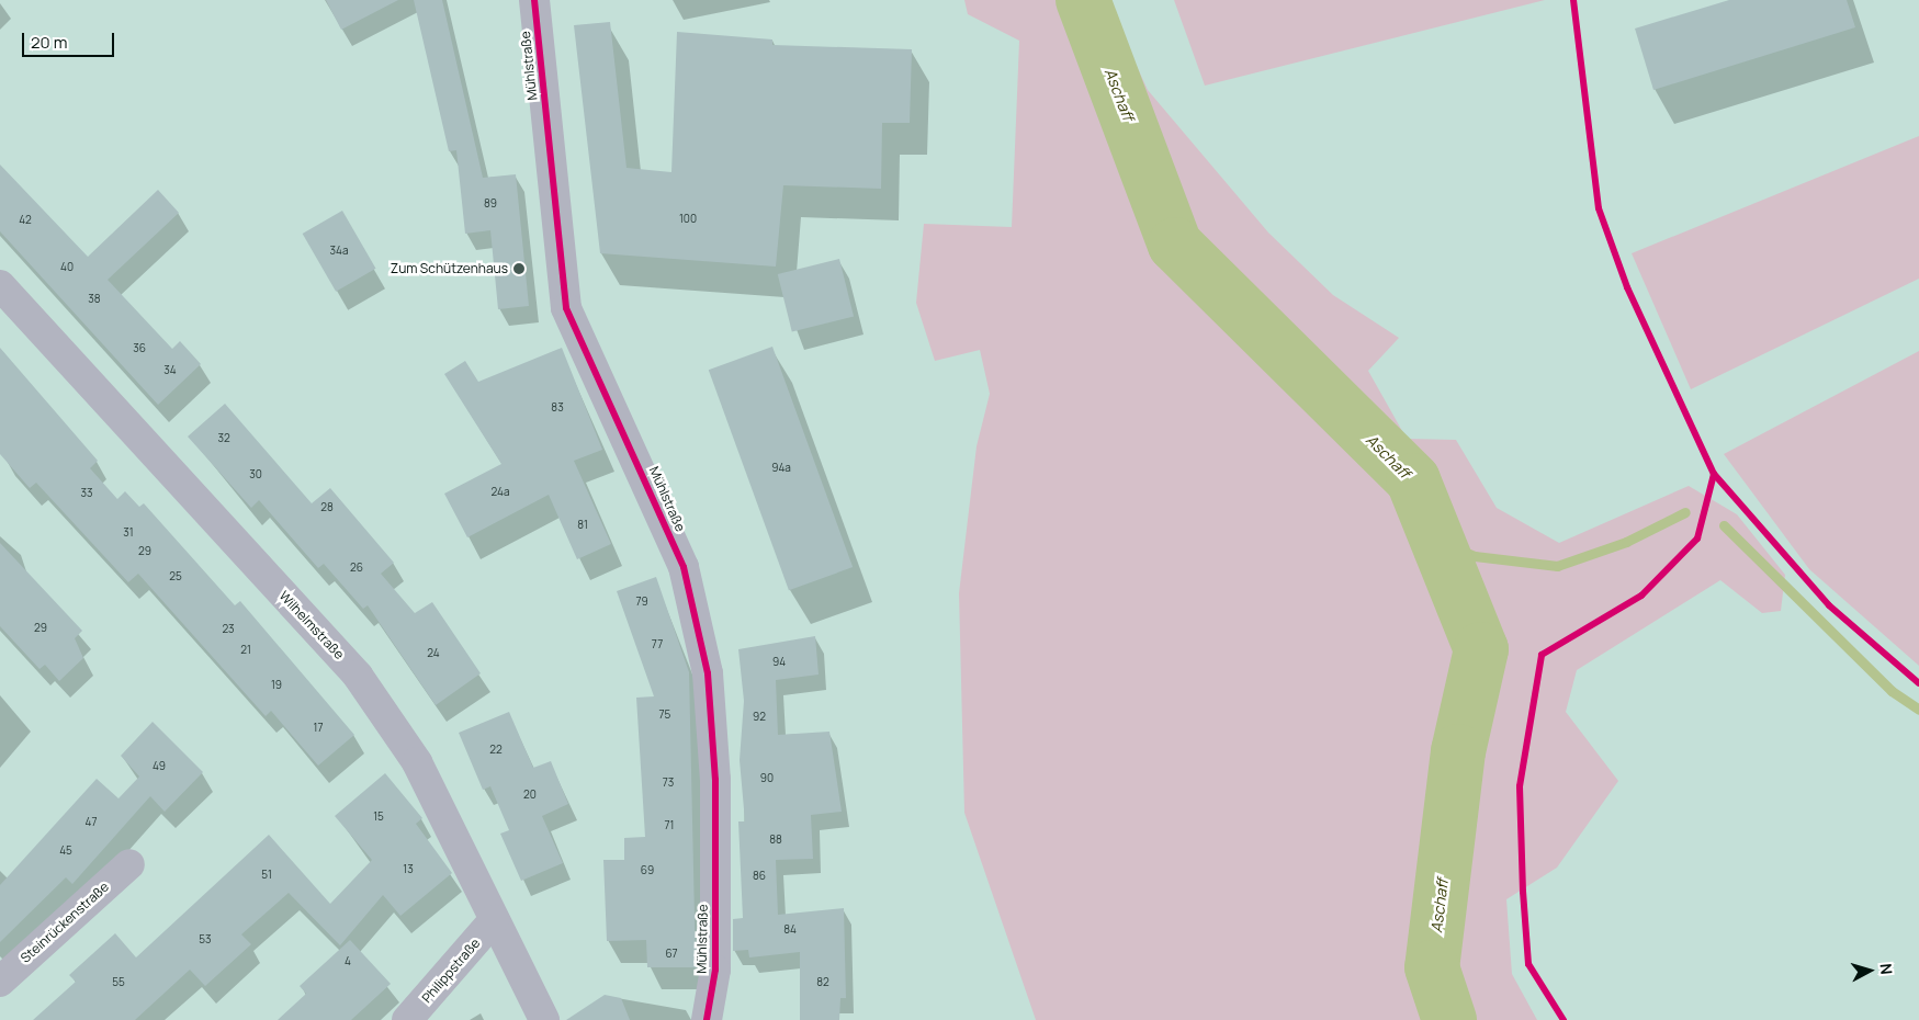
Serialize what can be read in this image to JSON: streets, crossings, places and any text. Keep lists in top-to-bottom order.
{
  "streets": {
    "street": [
      "Mühlstraße",
      "Wilhelmstraße",
      "Steinrückenstraße",
      "Philippstraße"
    ]
  },
  "crossings": [
    ["Wilhelmstraße", "Philippstraße"]
  ],
  "water": ["Aschaff"],
  "places": ["Zum Schützenhaus"],
  "house_numbers": [
    "89",
    "100",
    "42",
    "34a",
    "40",
    "38",
    "36",
    "34",
    "83",
    "32",
    "94a",
    "30",
    "24a",
    "33",
    "28",
    "81",
    "31",
    "29",
    "26",
    "25",
    "79",
    "29",
    "23",
    "77",
    "21",
    "24",
    "94",
    "19",
    "75",
    "92",
    "17",
    "22",
    "49",
    "90",
    "73",
    "20",
    "15",
    "47",
    "71",
    "88",
    "45",
    "13",
    "69",
    "51",
    "86",
    "84",
    "53",
    "67",
    "4",
    "55",
    "82"
  ],
  "scale_bar": "20 m",
  "north": "right"
}
